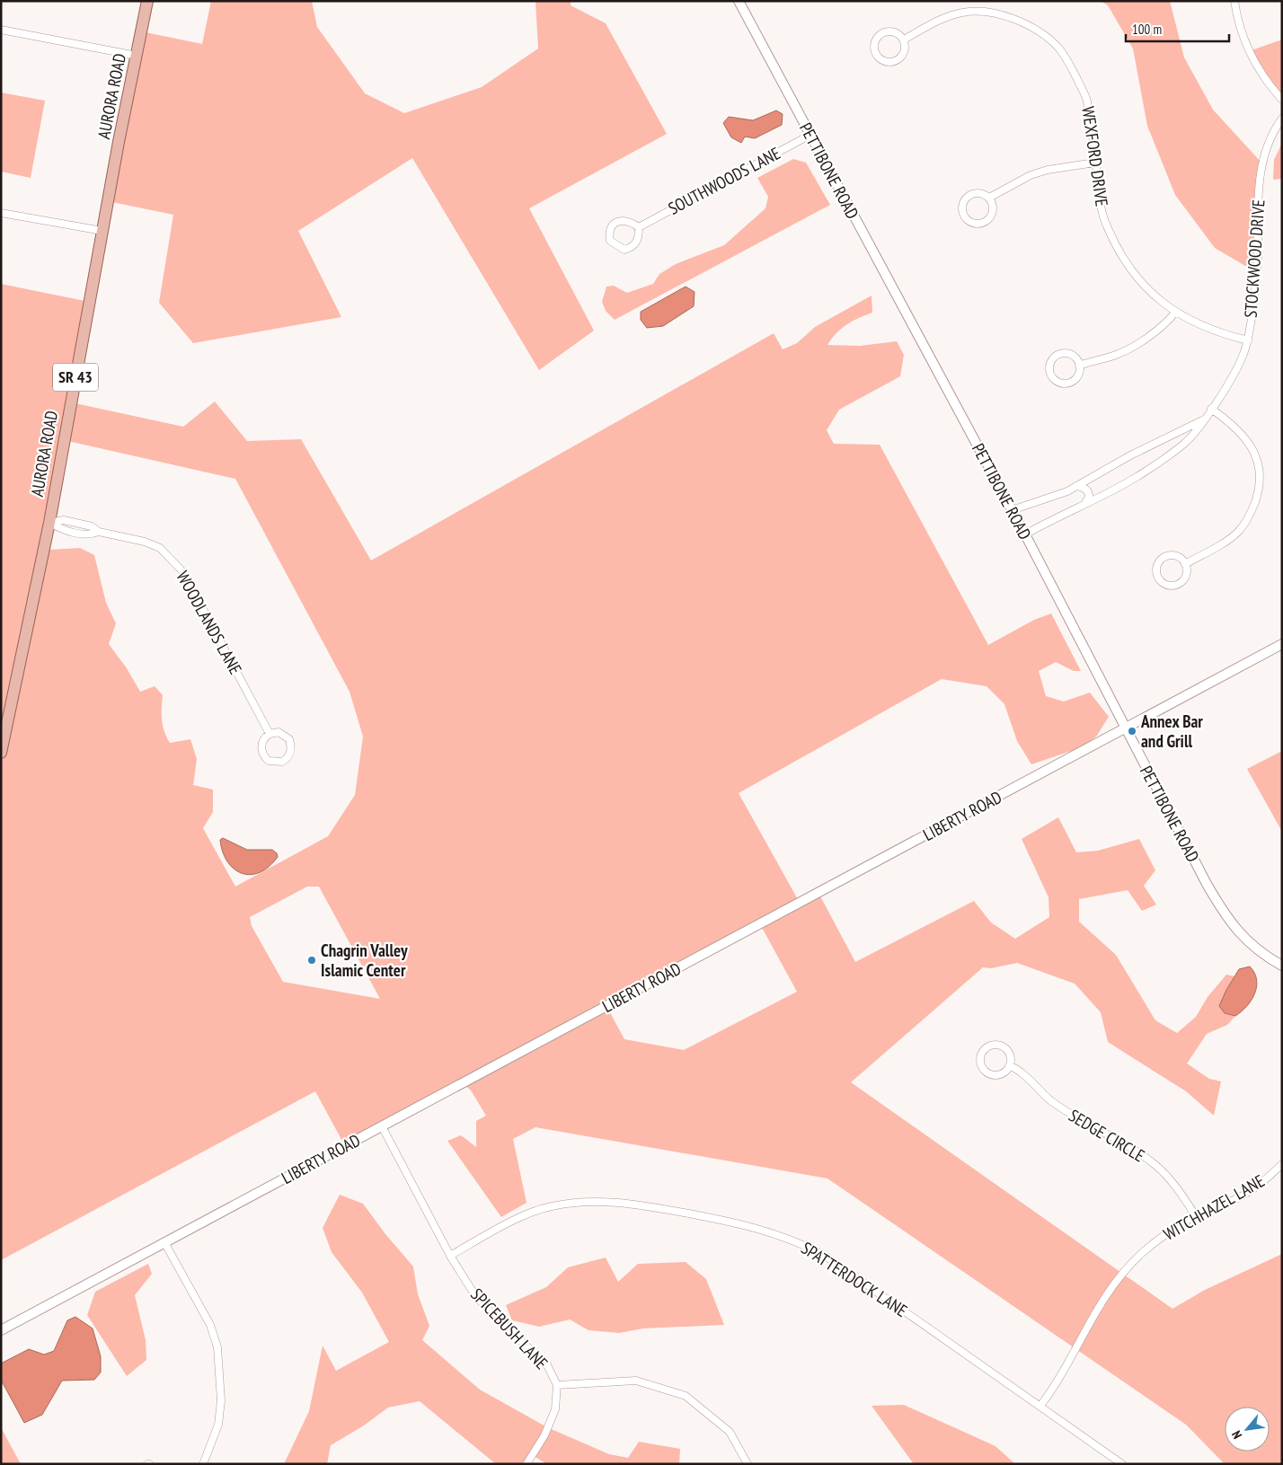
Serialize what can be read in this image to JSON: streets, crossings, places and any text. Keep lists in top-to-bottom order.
{
  "streets": {
    "main road": ["AURORA ROAD", "SR 43"],
    "street": [
      "WEXFORD DRIVE",
      "PETTIBONE ROAD",
      "SOUTHWOODS LANE",
      "STOCKWOOD DRIVE",
      "WOODLANDS LANE",
      "LIBERTY ROAD",
      "SEDGE CIRCLE",
      "WITCHHAZEL LANE",
      "SPATTERDOCK LANE",
      "SPICEBUSH LANE"
    ]
  },
  "crossings": [
    ["AURORA ROAD", "WOODLANDS LANE"],
    ["WEXFORD DRIVE", "STOCKWOOD DRIVE"],
    ["PETTIBONE ROAD", "SOUTHWOODS LANE"],
    ["PETTIBONE ROAD", "STOCKWOOD DRIVE"],
    ["PETTIBONE ROAD", "LIBERTY ROAD"],
    ["LIBERTY ROAD", "SPICEBUSH LANE"],
    ["SEDGE CIRCLE", "WITCHHAZEL LANE"],
    ["WITCHHAZEL LANE", "SPATTERDOCK LANE"],
    ["SPATTERDOCK LANE", "SPICEBUSH LANE"]
  ],
  "places": ["Annex Bar and Grill", "Chagrin Valley Islamic Center"],
  "scale_bar": "100 m",
  "north": "bottom left"
}
